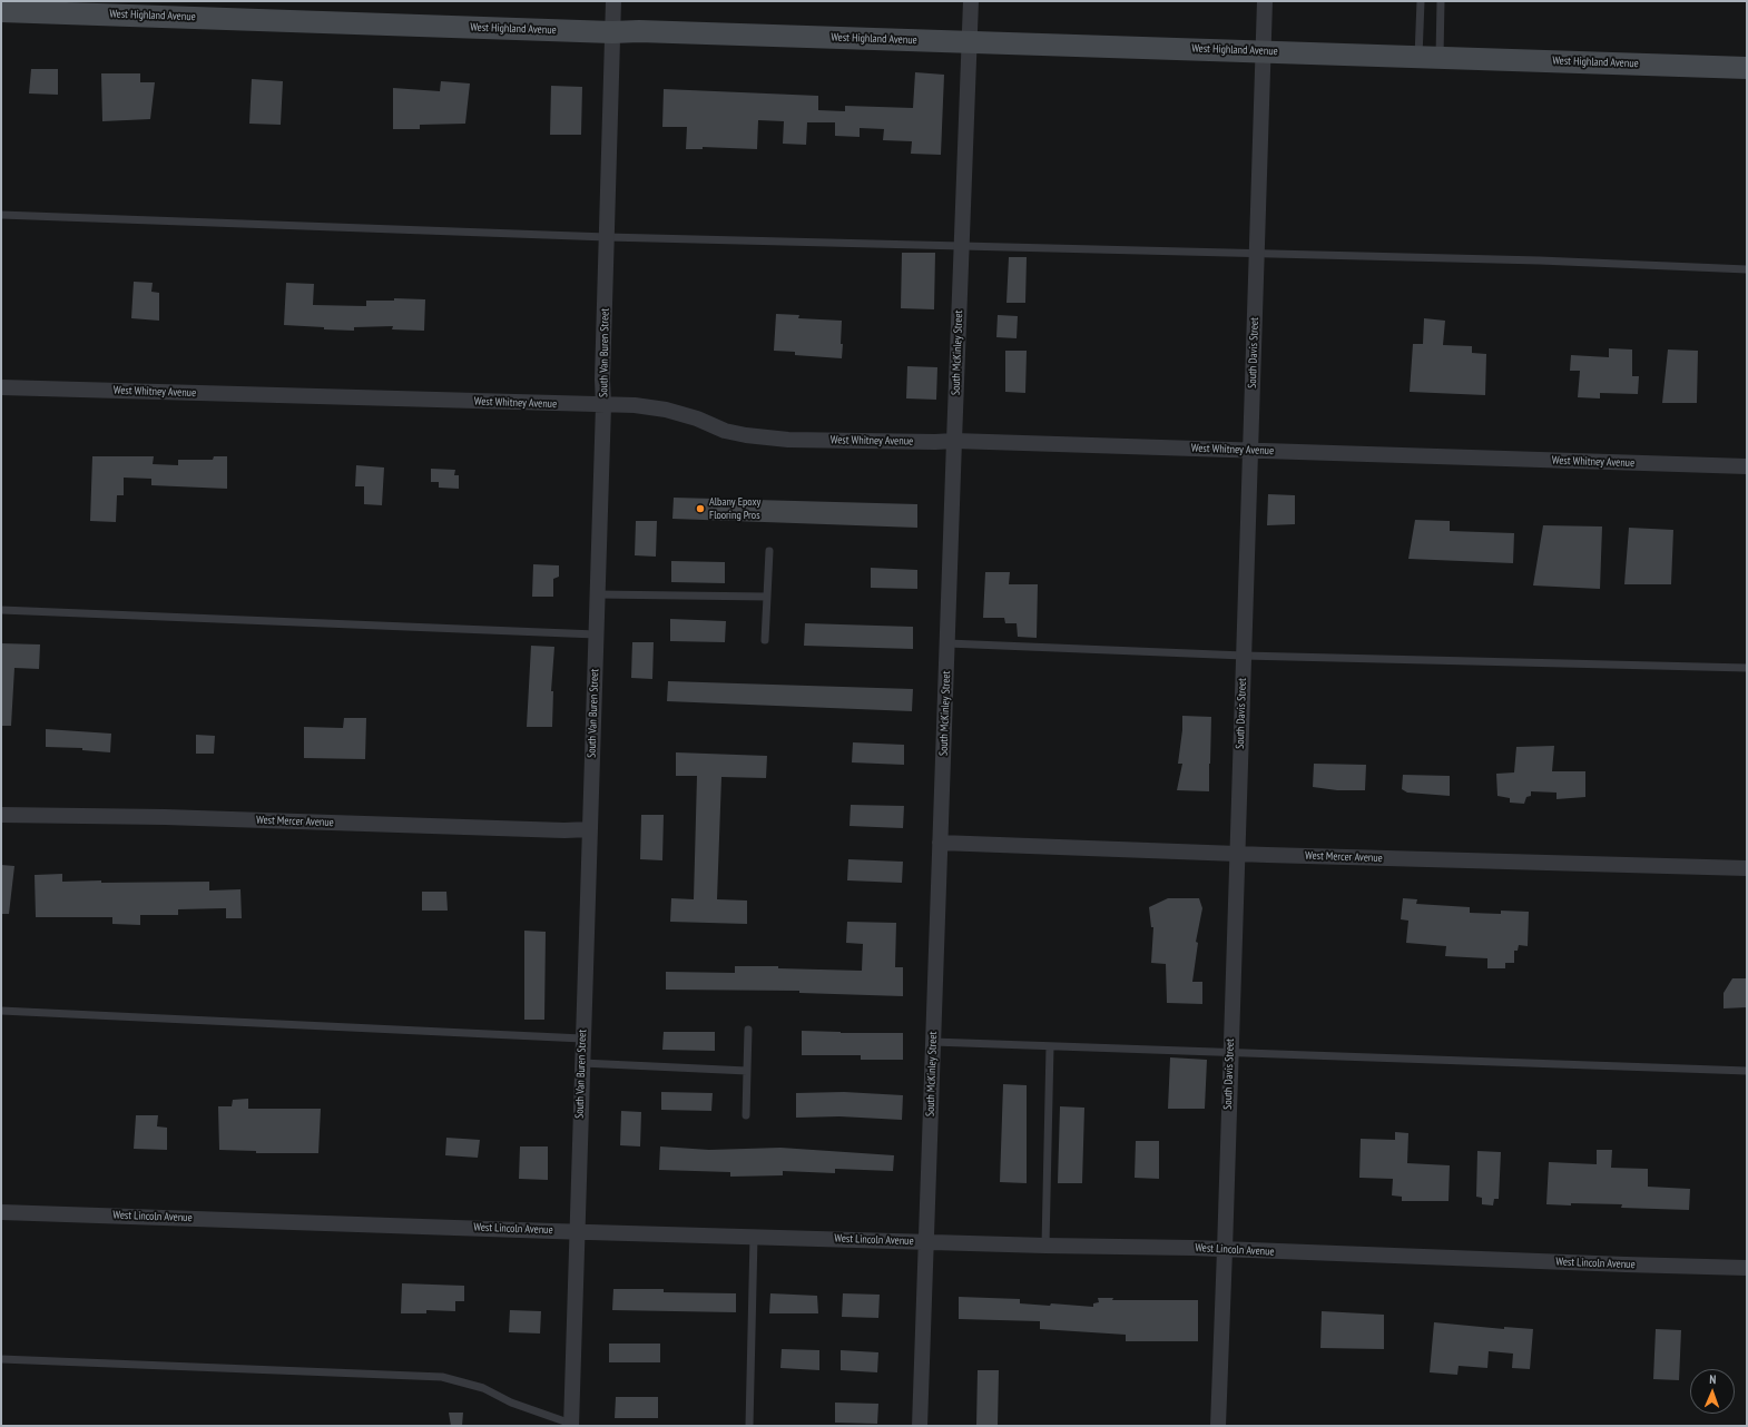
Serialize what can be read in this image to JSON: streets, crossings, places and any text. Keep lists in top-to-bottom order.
{
  "streets": {
    "street": [
      "West Highland Avenue",
      "South Van Buren Street",
      "South McKinley Street",
      "South Davis Street",
      "West Whitney Avenue",
      "West Mercer Avenue",
      "West Lincoln Avenue"
    ]
  },
  "crossings": [
    ["West Highland Avenue", "South Van Buren Street"],
    ["West Highland Avenue", "South McKinley Street"],
    ["West Highland Avenue", "South Davis Street"],
    ["South Van Buren Street", "West Whitney Avenue"],
    ["South Van Buren Street", "West Mercer Avenue"],
    ["South Van Buren Street", "West Lincoln Avenue"],
    ["South McKinley Street", "West Whitney Avenue"],
    ["South McKinley Street", "West Mercer Avenue"],
    ["South McKinley Street", "West Lincoln Avenue"],
    ["South Davis Street", "West Whitney Avenue"],
    ["South Davis Street", "West Mercer Avenue"],
    ["South Davis Street", "West Lincoln Avenue"]
  ],
  "places": ["Albany Epoxy Flooring Pros"],
  "north": "top"
}
